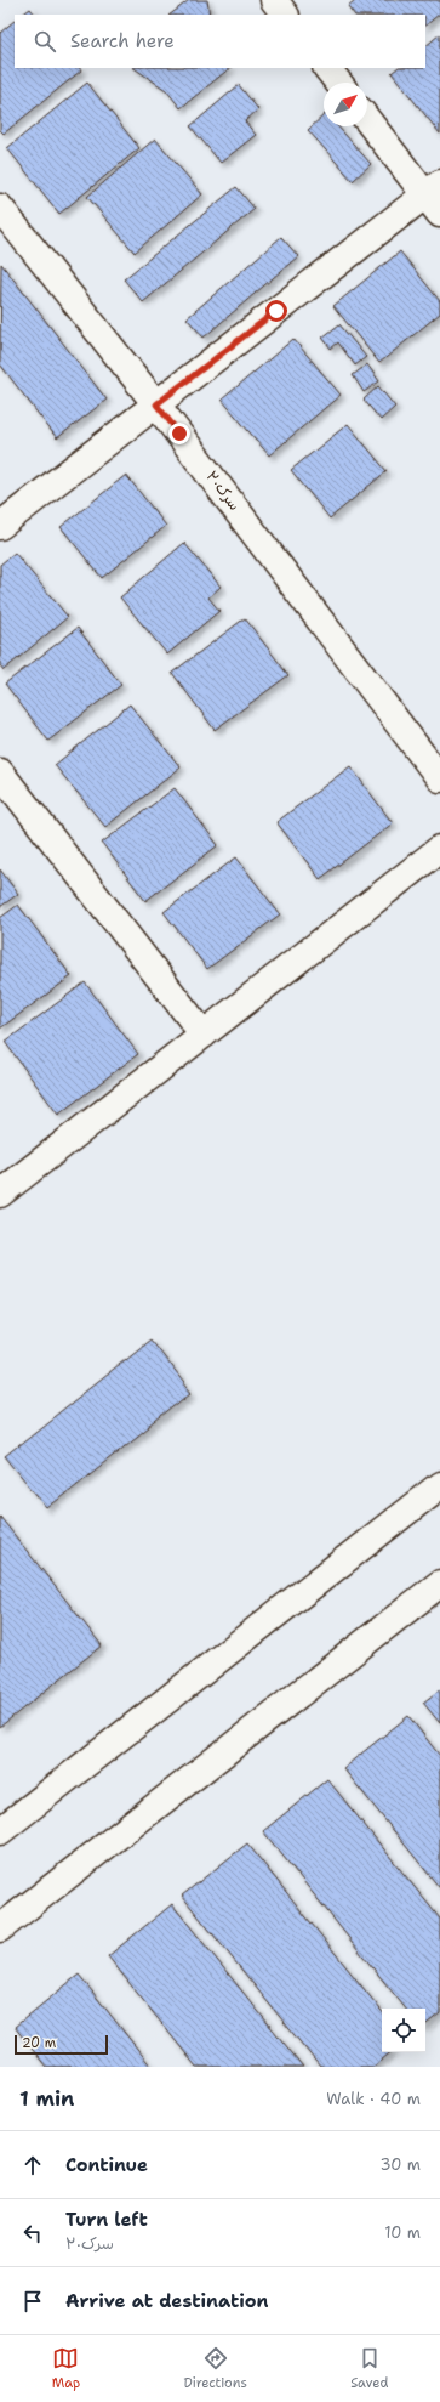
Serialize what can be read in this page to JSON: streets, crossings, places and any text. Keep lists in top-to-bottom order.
{
  "streets": {
    "street": ["سرک۲۰"]
  },
  "scale_bar": "20 m",
  "north": "top right",
  "page": {
    "search": "Search here",
    "scale": "20 m",
    "heading": ["1 min", "Walk · 40 m"],
    "list": [
      ["Continue", "30 m"],
      ["Turn left", "سرک۲۰", "10 m"],
      "Arrive at destination"
    ],
    "nav": ["Map", "Directions", "Saved"]
  }
}
